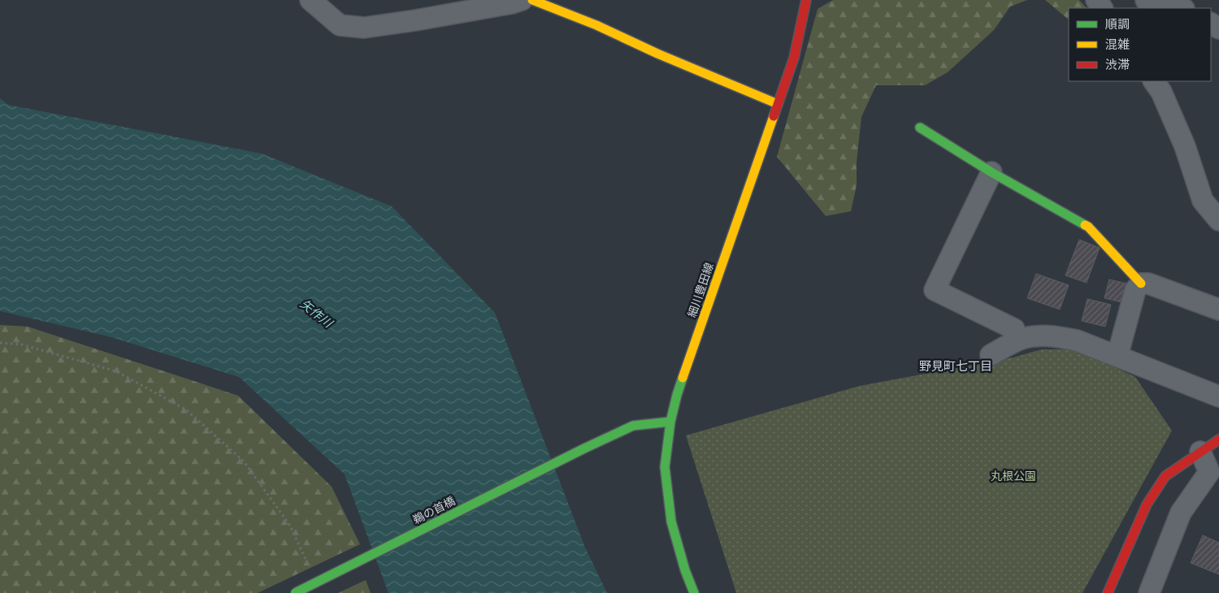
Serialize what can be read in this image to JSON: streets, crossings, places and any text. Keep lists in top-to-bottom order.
{
  "streets": {
    "street": ["細川豊田線", "鵜の首橋"]
  },
  "crossings": [
    ["細川豊田線", "鵜の首橋"]
  ],
  "districts": ["野見町七丁目"],
  "water": ["矢作川"],
  "parks": ["丸根公園"],
  "legend": ["順調", "混雑", "渋滞"]
}
